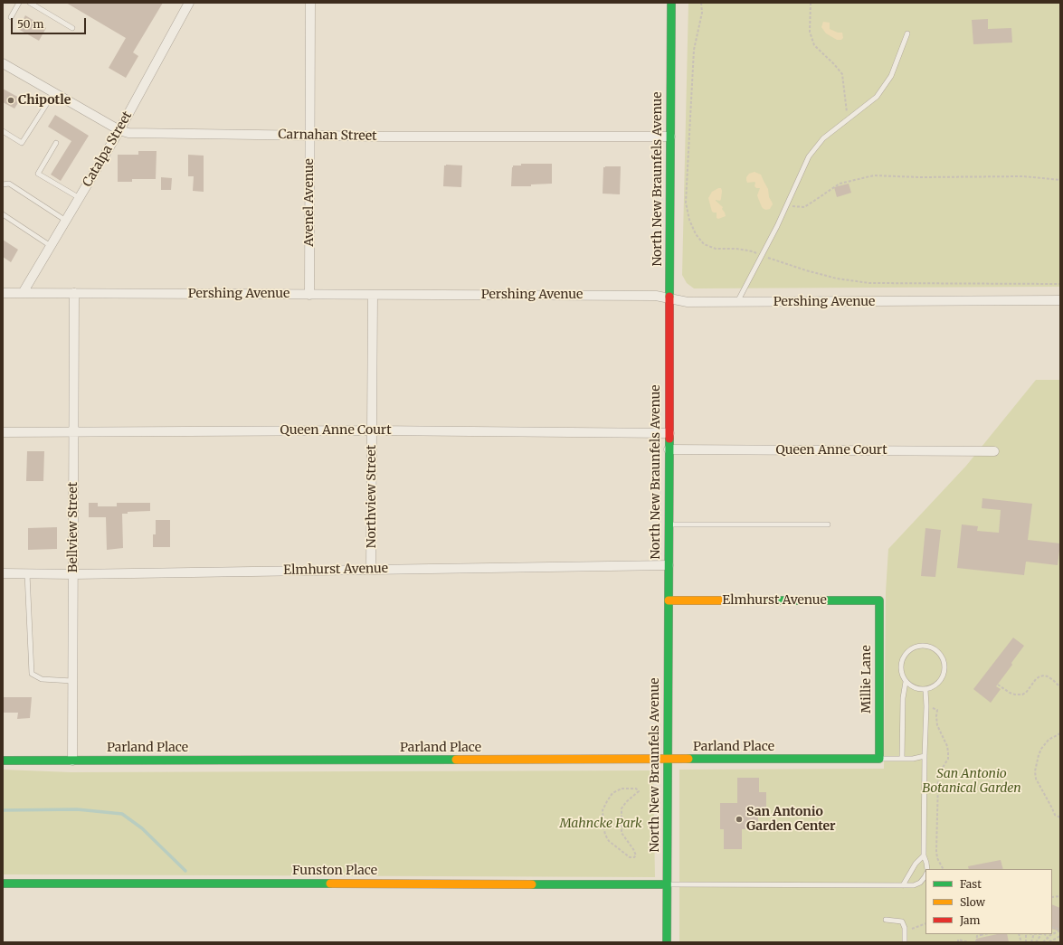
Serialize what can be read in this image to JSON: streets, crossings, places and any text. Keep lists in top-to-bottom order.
{
  "streets": {
    "street": [
      "Carnahan Street",
      "Catalpa Street",
      "North New Braunfels Avenue",
      "Avenel Avenue",
      "Pershing Avenue",
      "Queen Anne Court",
      "Northview Street",
      "Bellview Street",
      "Elmhurst Avenue",
      "Millie Lane",
      "Parland Place",
      "Funston Place"
    ]
  },
  "crossings": [
    ["Carnahan Street", "Catalpa Street"],
    ["Carnahan Street", "North New Braunfels Avenue"],
    ["Carnahan Street", "Avenel Avenue"],
    ["Catalpa Street", "Pershing Avenue"],
    ["North New Braunfels Avenue", "Pershing Avenue"],
    ["North New Braunfels Avenue", "Queen Anne Court"],
    ["North New Braunfels Avenue", "Elmhurst Avenue"],
    ["North New Braunfels Avenue", "Parland Place"],
    ["North New Braunfels Avenue", "Funston Place"],
    ["Avenel Avenue", "Pershing Avenue"],
    ["Pershing Avenue", "Northview Street"],
    ["Pershing Avenue", "Bellview Street"],
    ["Queen Anne Court", "Northview Street"],
    ["Queen Anne Court", "Bellview Street"],
    ["Northview Street", "Elmhurst Avenue"],
    ["Bellview Street", "Elmhurst Avenue"],
    ["Bellview Street", "Parland Place"],
    ["Elmhurst Avenue", "Millie Lane"],
    ["Millie Lane", "Parland Place"]
  ],
  "parks": ["San Antonio Botanical Garden", "Mahncke Park"],
  "places": ["Chipotle", "San Antonio Garden Center"],
  "legend": ["Fast", "Slow", "Jam"],
  "scale_bar": "50 m"
}
